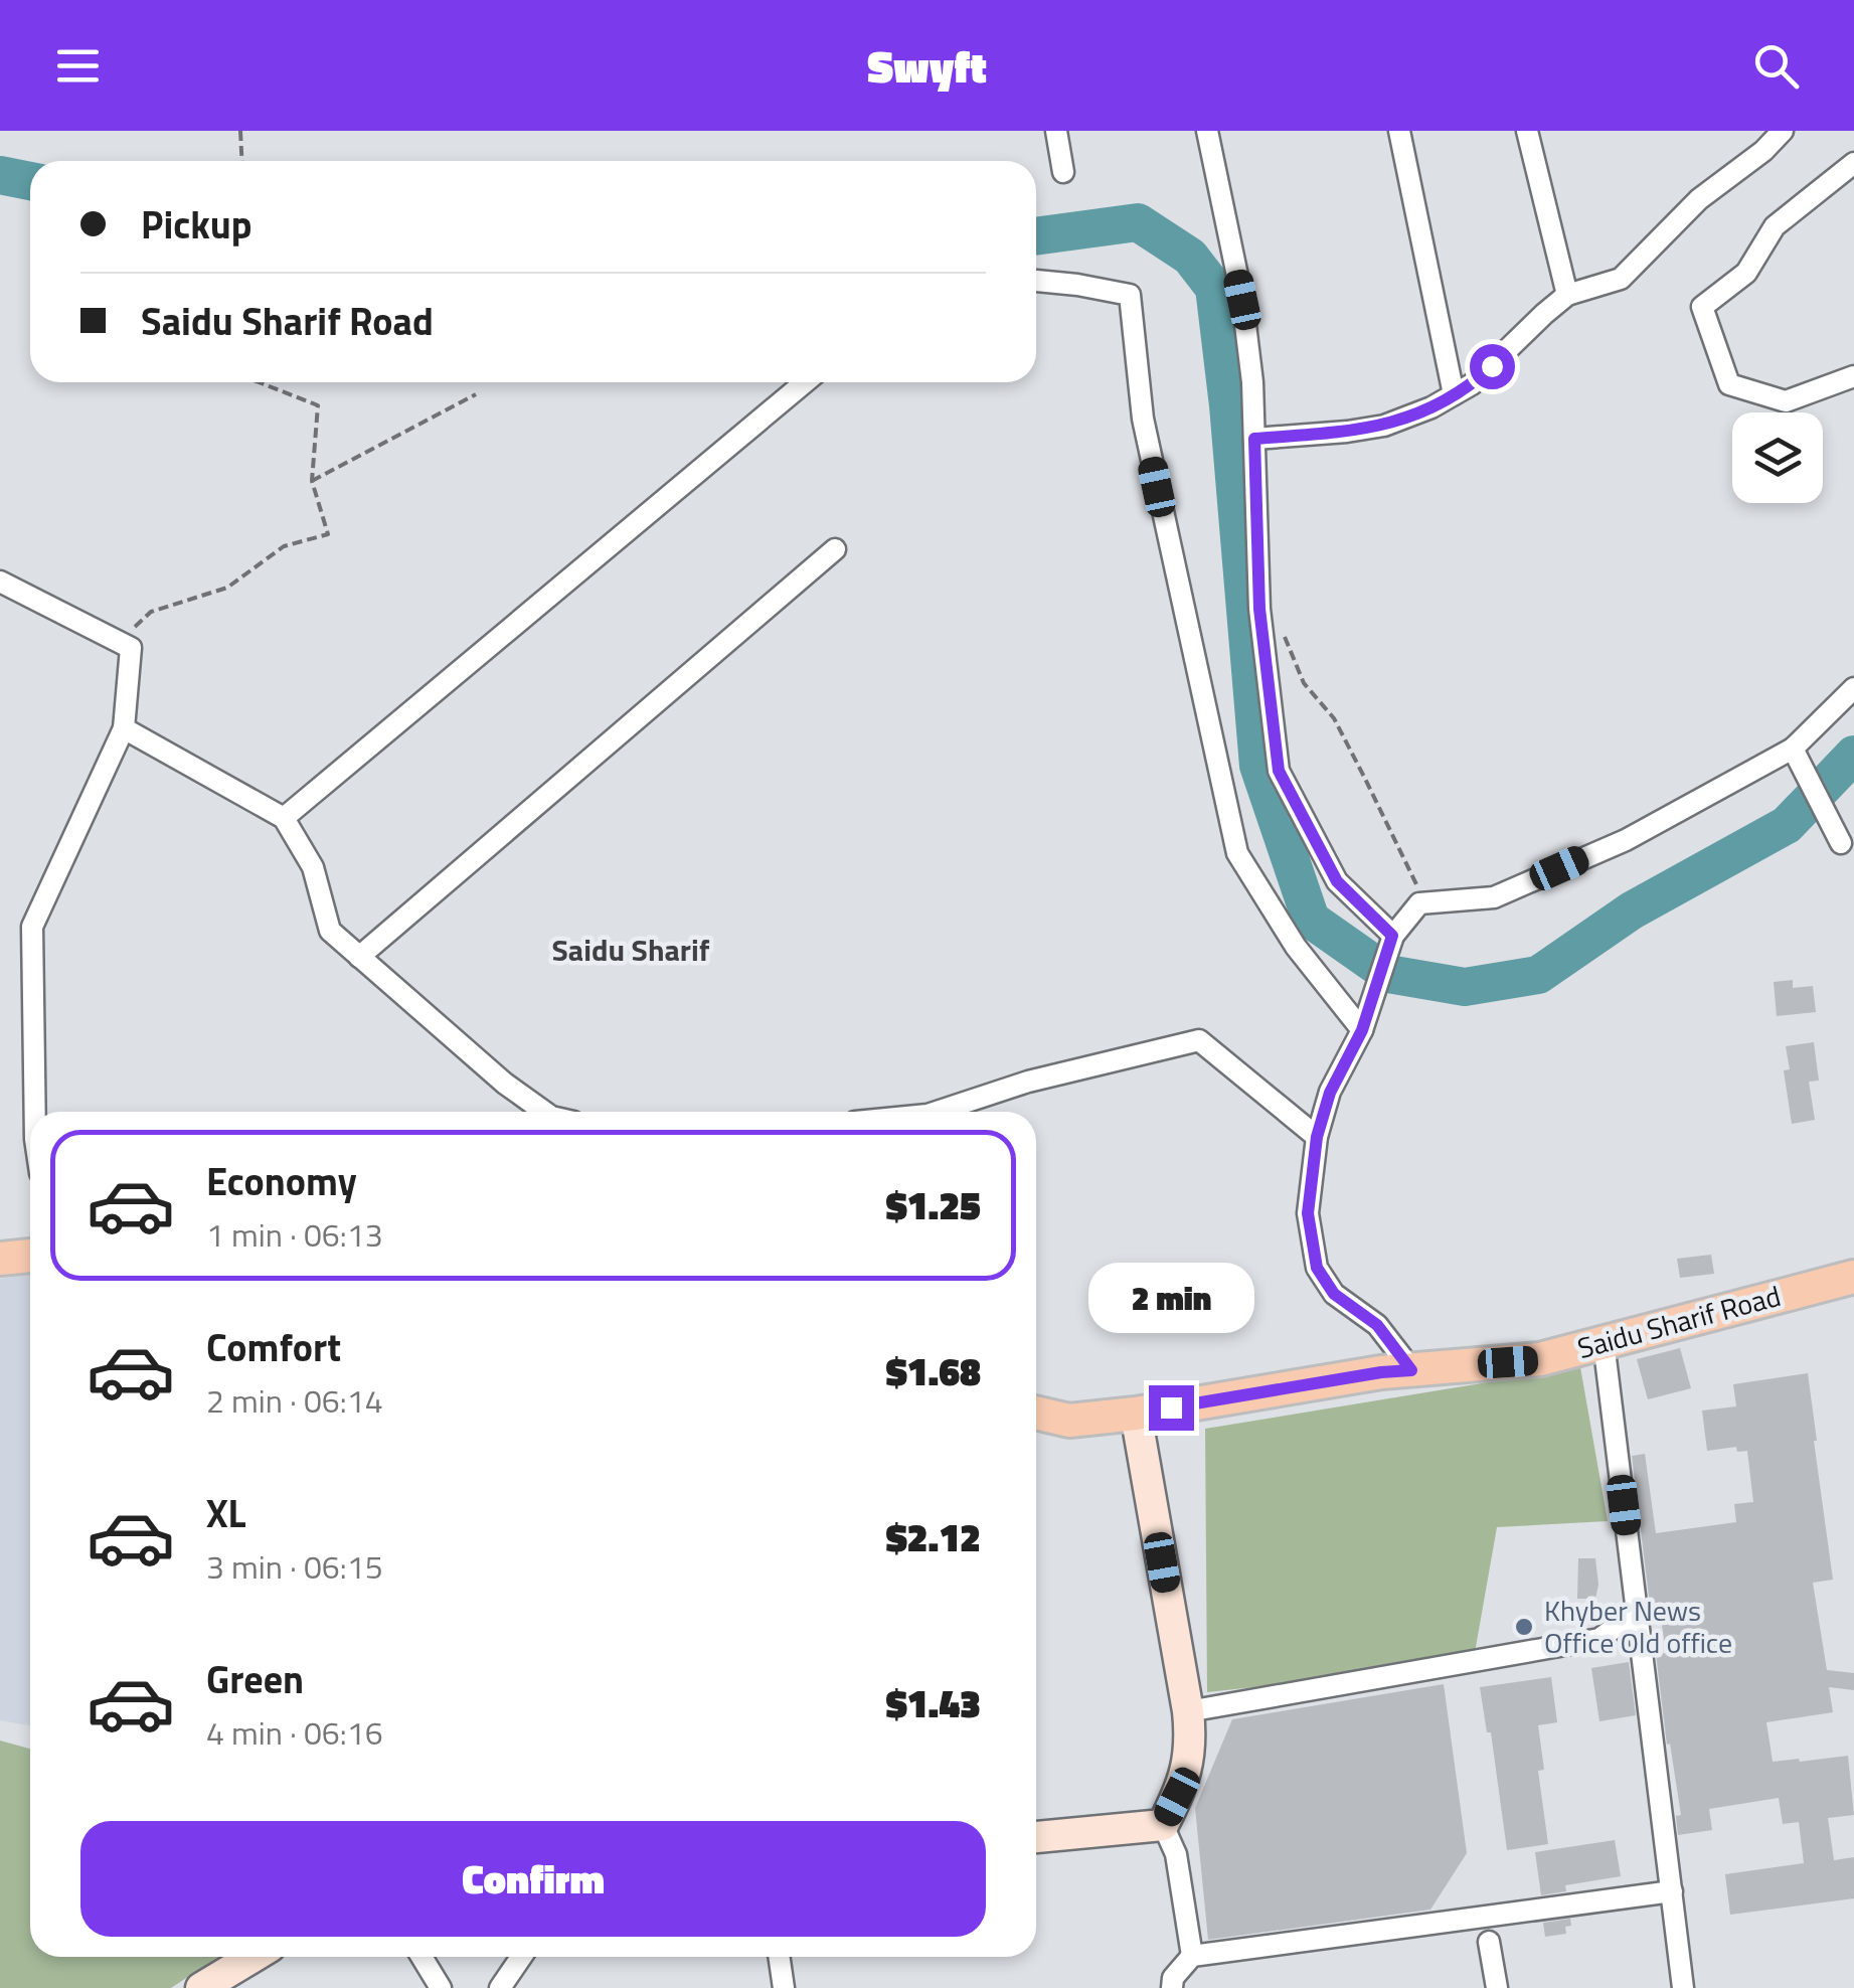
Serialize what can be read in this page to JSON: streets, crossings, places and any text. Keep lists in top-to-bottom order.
{
  "streets": {
    "main road": ["Saidu Sharif Road"]
  },
  "districts": ["Saidu Sharif"],
  "places": ["Khyber News Office Old office"],
  "page": {
    "header": "Swyft",
    "banner": ["Pickup", "Saidu Sharif Road"],
    "list": [
      {
        "name": "Economy",
        "note": "1 min · 06:13",
        "value": "$1.25"
      },
      {
        "name": "Comfort",
        "note": "2 min · 06:14",
        "value": "$1.68"
      },
      {
        "name": "XL",
        "note": "3 min · 06:15",
        "value": "$2.12"
      },
      {
        "name": "Green",
        "note": "4 min · 06:16",
        "value": "$1.43"
      }
    ],
    "bubble": "2 min",
    "buttons": "Confirm"
  }
}
